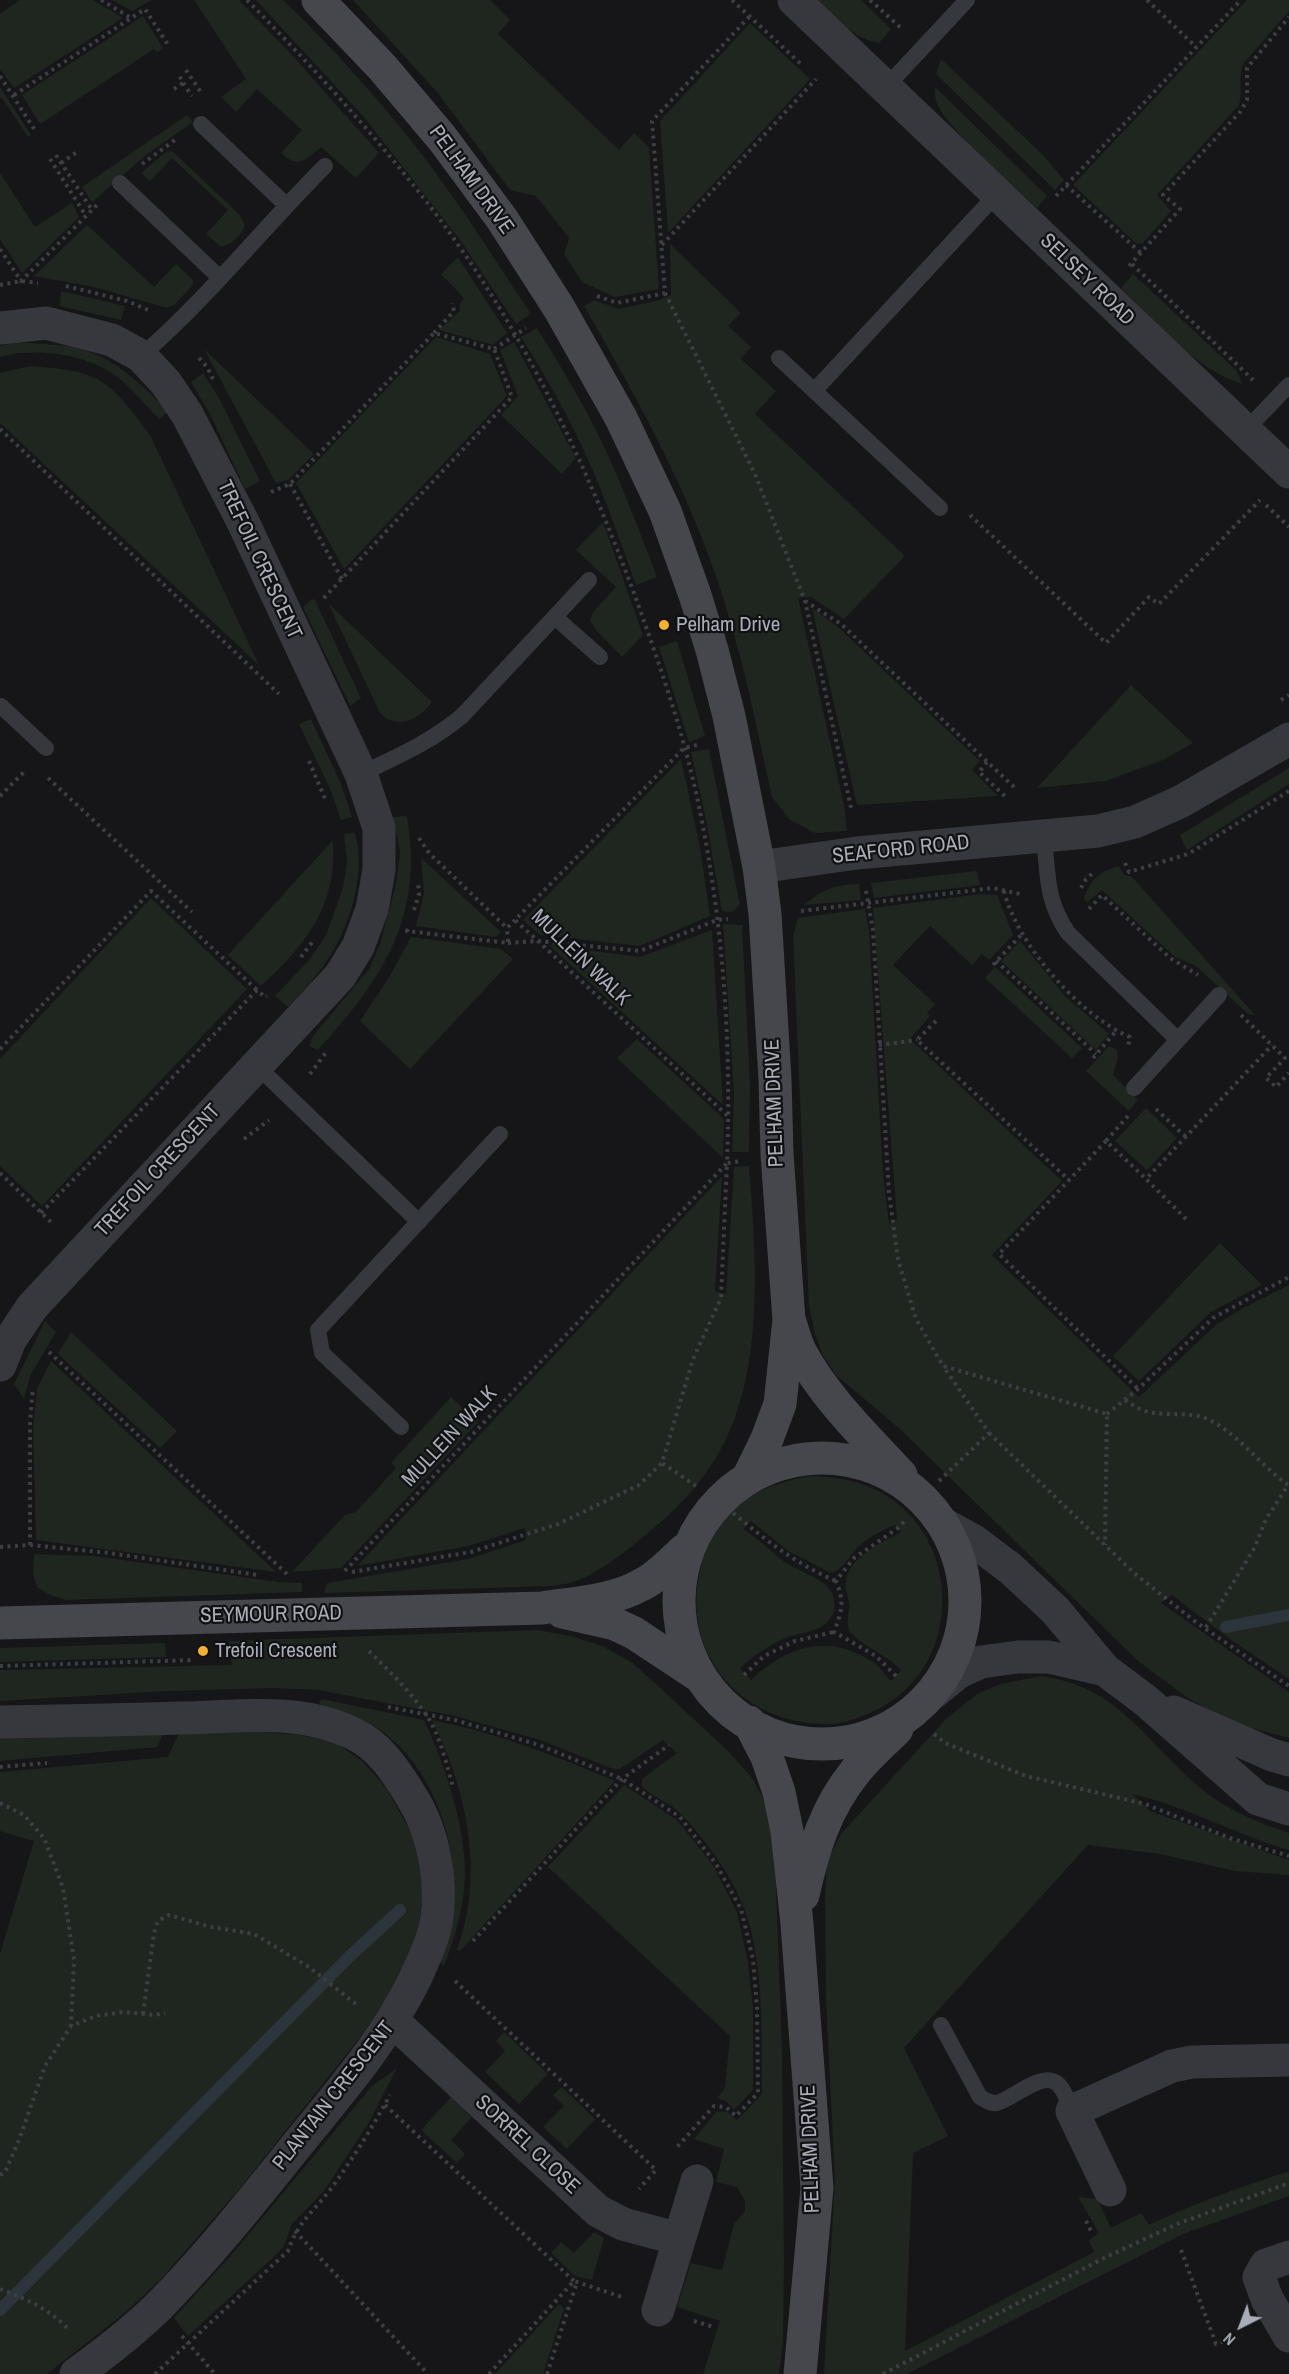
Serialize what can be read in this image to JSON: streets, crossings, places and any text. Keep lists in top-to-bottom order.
{
  "streets": {
    "street": [
      "PELHAM DRIVE",
      "SELSEY ROAD",
      "TREFOIL CRESCENT",
      "SEAFORD ROAD",
      "SEYMOUR ROAD",
      "PLANTAIN CRESCENT",
      "SORREL CLOSE"
    ],
    "path": ["MULLEIN WALK"]
  },
  "crossings": [
    ["PELHAM DRIVE", "SEAFORD ROAD"],
    ["PLANTAIN CRESCENT", "SORREL CLOSE"]
  ],
  "places": ["Pelham Drive", "Trefoil Crescent"],
  "north": "bottom left"
}
